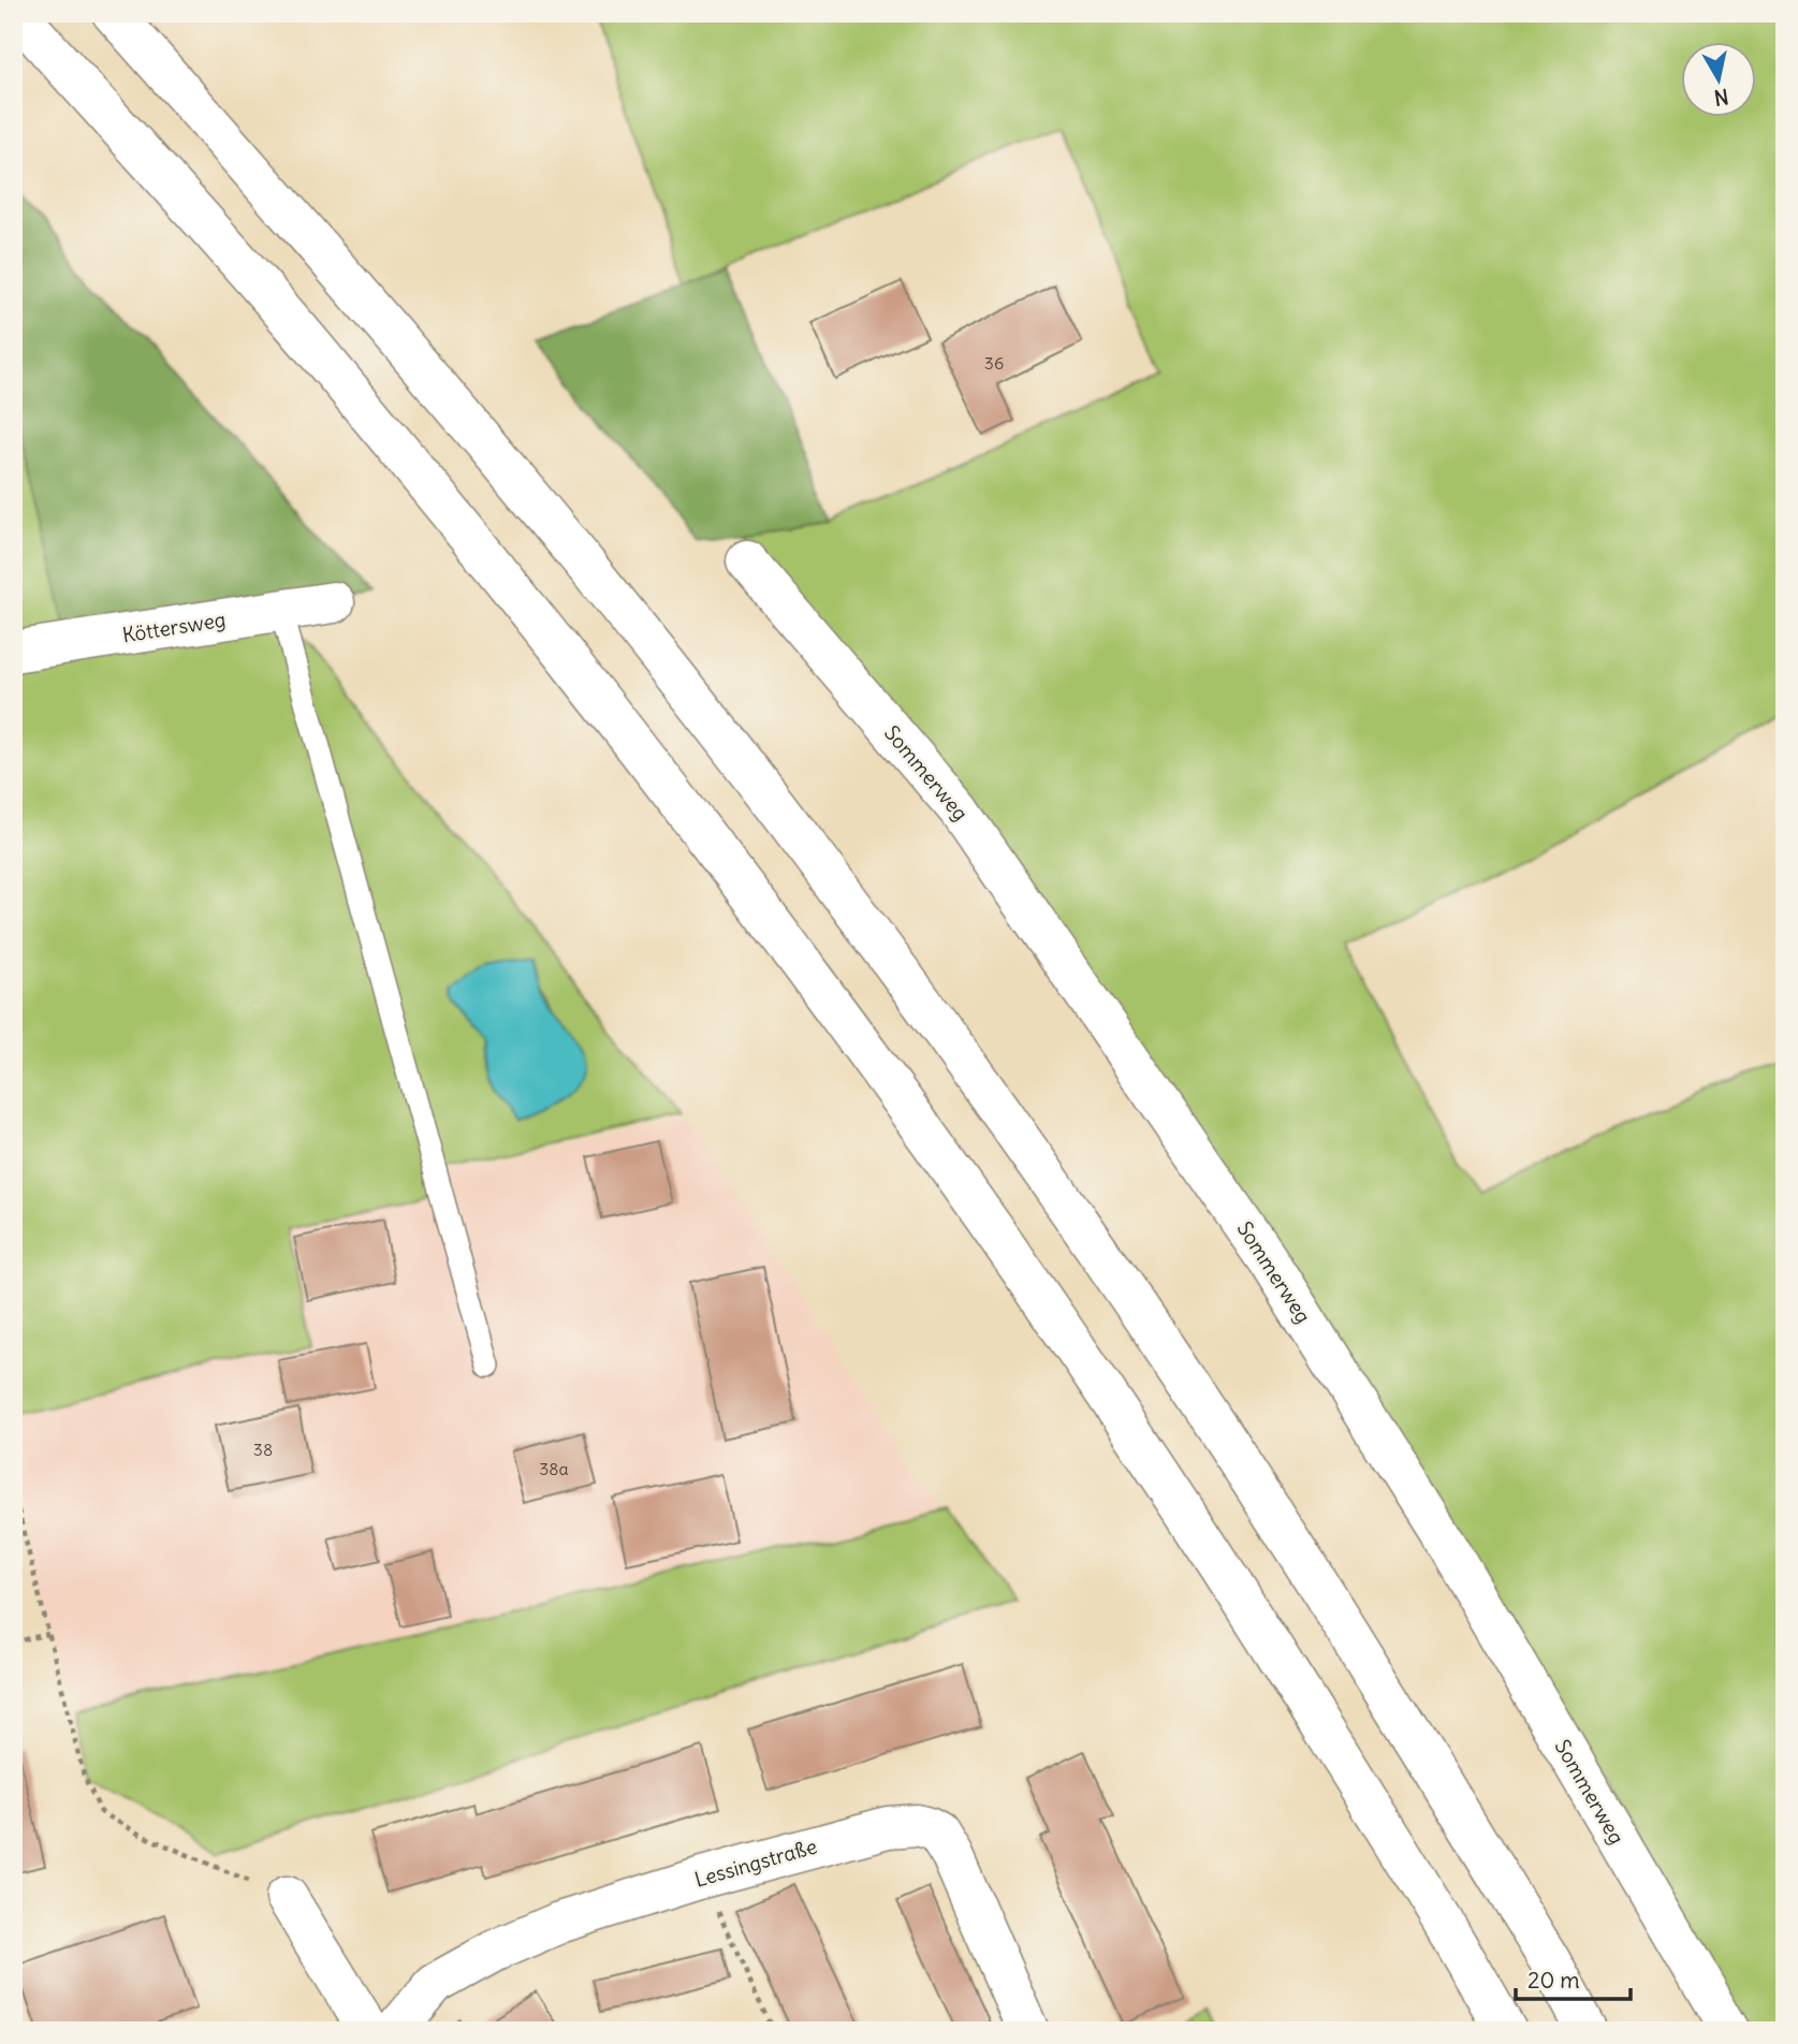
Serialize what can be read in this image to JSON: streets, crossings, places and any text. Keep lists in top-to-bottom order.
{
  "streets": {
    "main road": ["Köttersweg", "Sommerweg", "Lessingstraße"]
  },
  "house_numbers": ["36", "38", "38a"],
  "scale_bar": "20 m",
  "north": "bottom"
}
